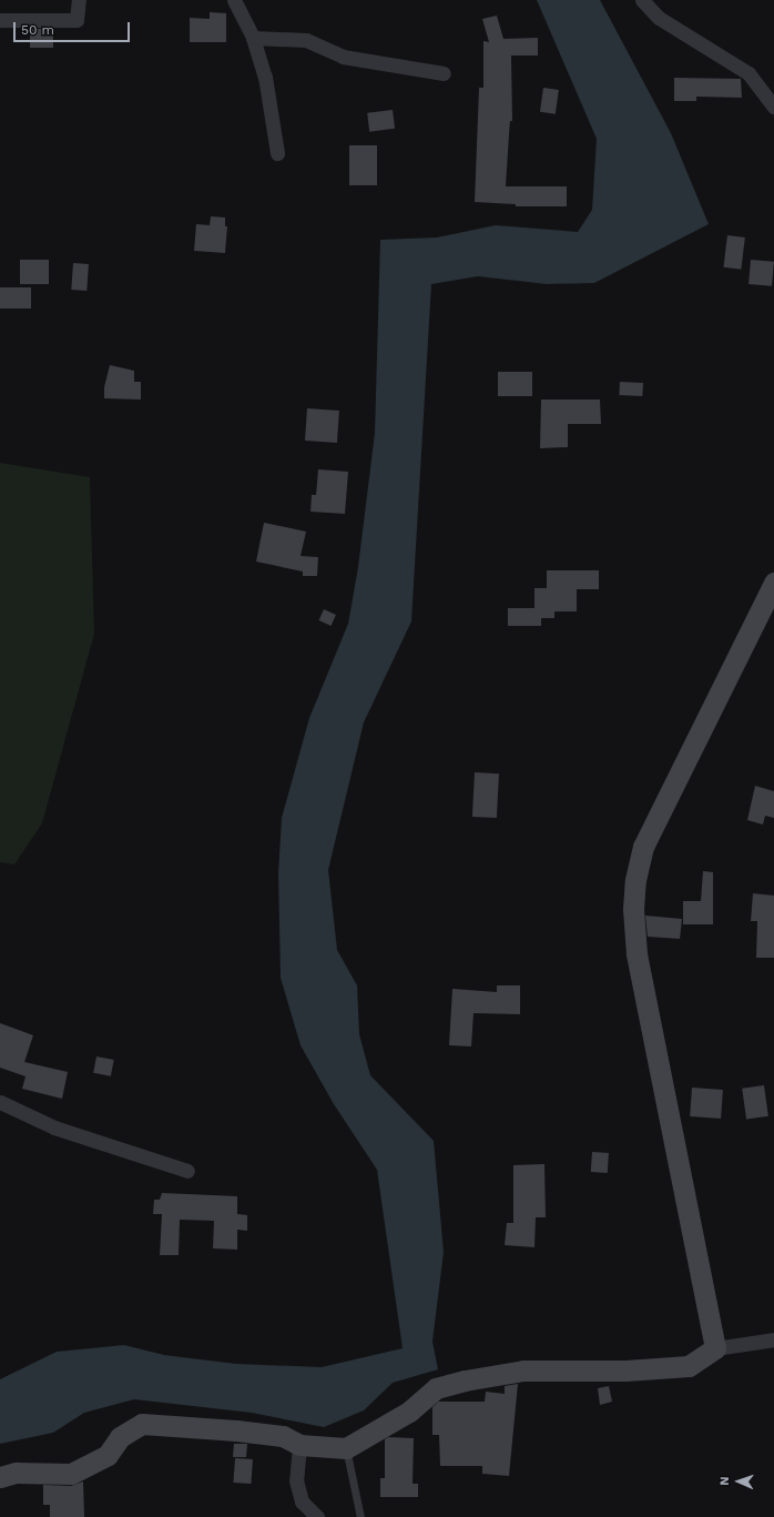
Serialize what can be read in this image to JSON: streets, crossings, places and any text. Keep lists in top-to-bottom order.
{
  "scale_bar": "50 m",
  "north": "left"
}
